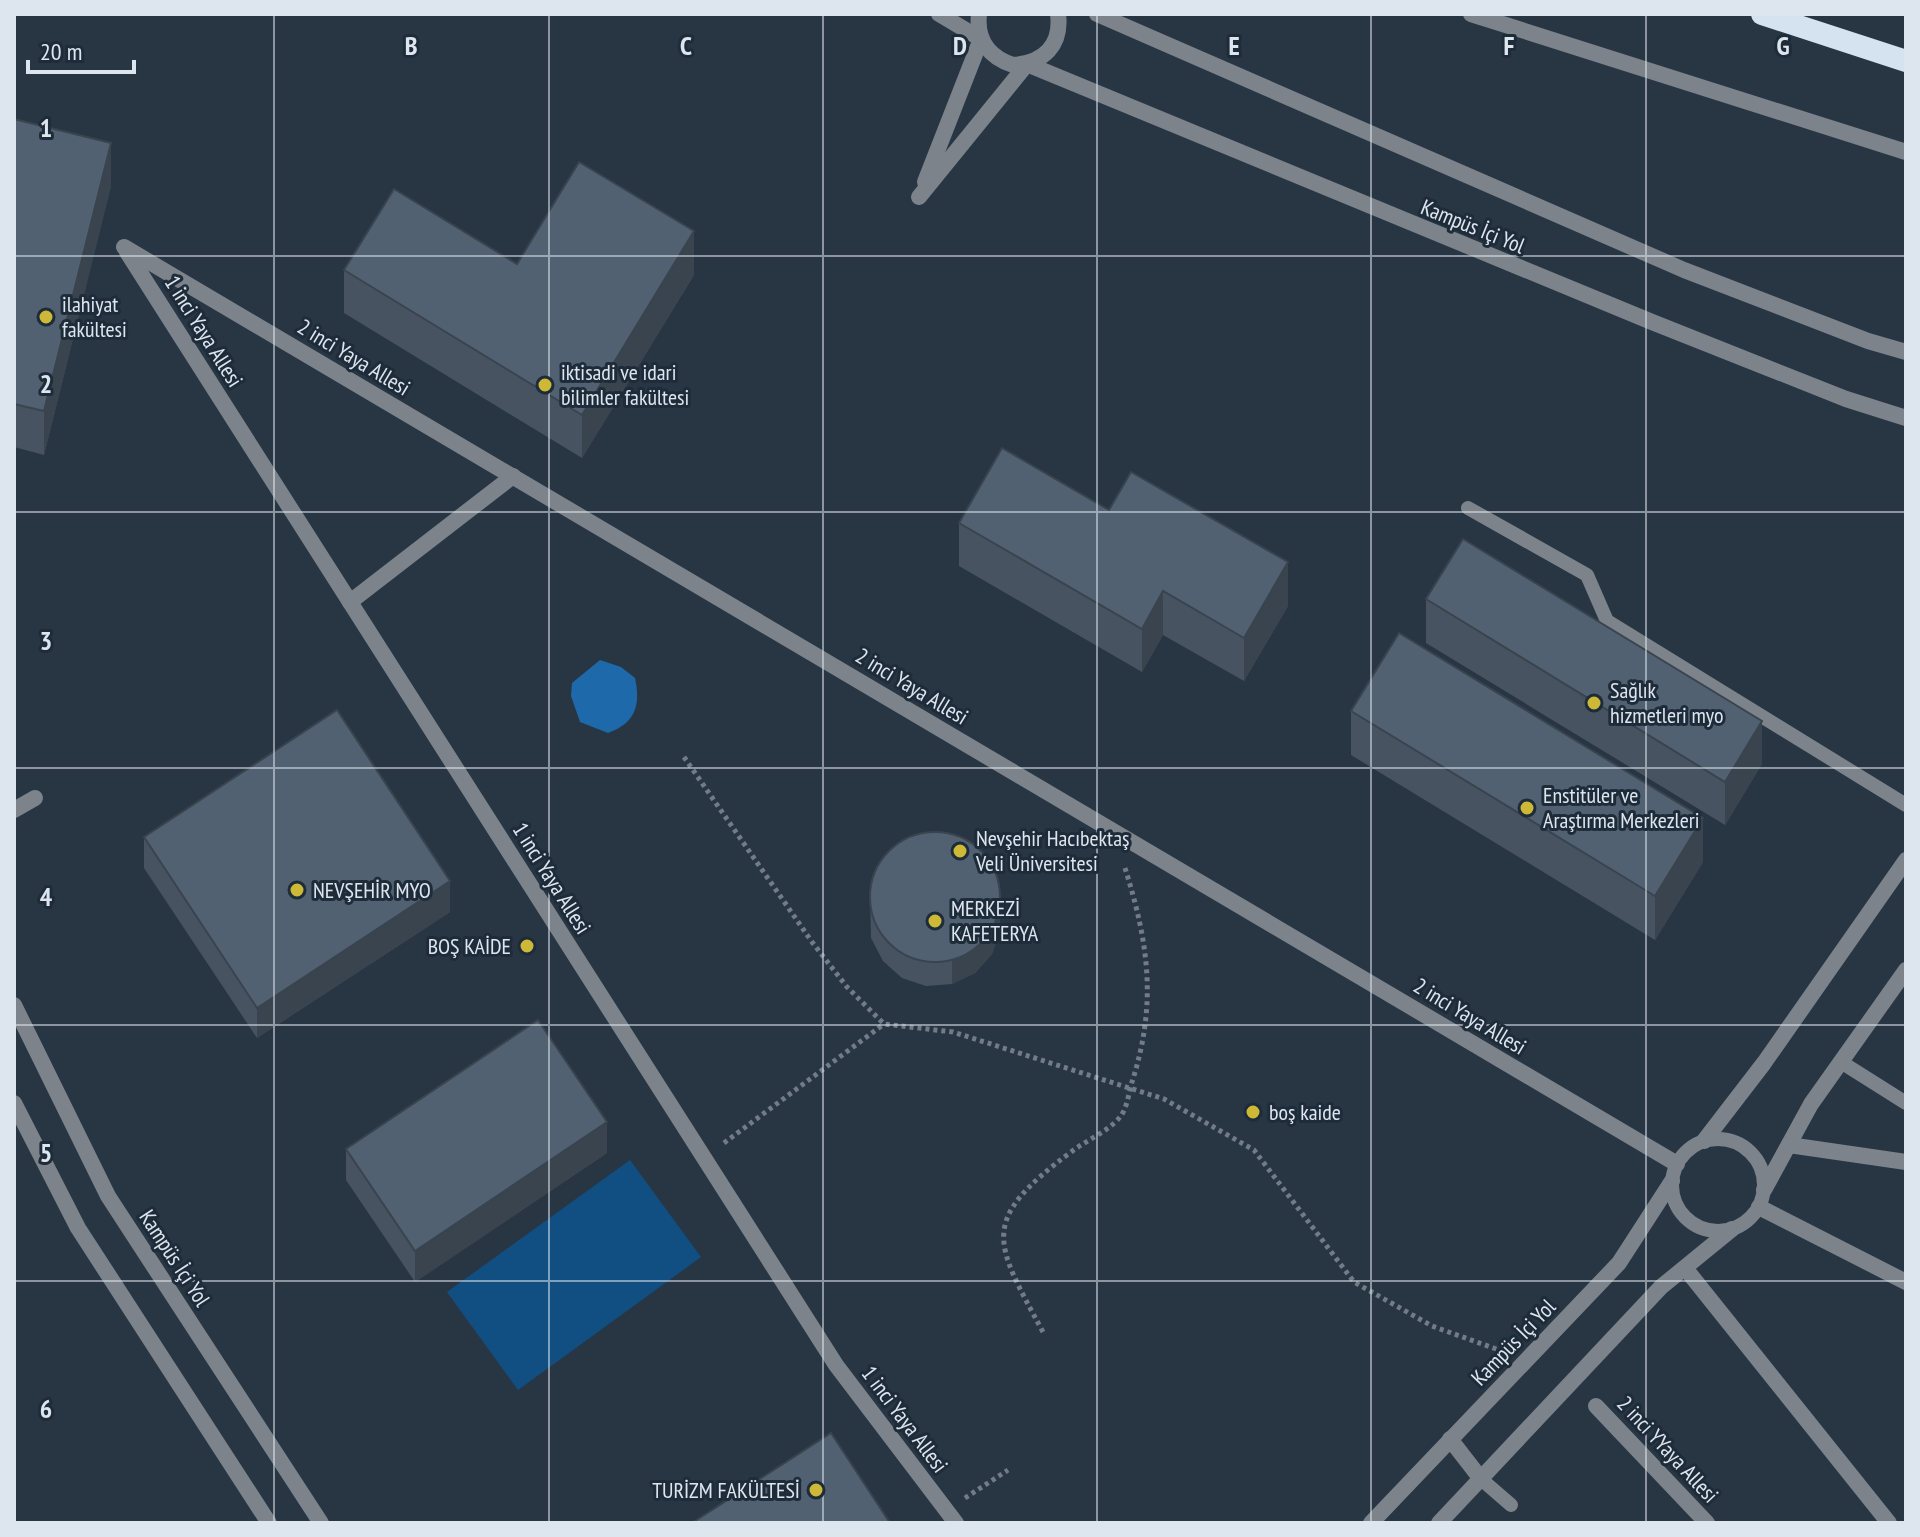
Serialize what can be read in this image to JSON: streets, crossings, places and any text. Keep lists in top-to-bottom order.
{
  "streets": {
    "street": [
      "Kampüs İçi Yol",
      "1 inci Yaya Allesi",
      "2 inci Yaya Allesi",
      "2 inci YYaya Allesi"
    ]
  },
  "crossings": [
    ["Kampüs İçi Yol", "2 inci Yaya Allesi"],
    ["1 inci Yaya Allesi", "2 inci Yaya Allesi"]
  ],
  "places": [
    "ilahiyat fakültesi",
    "iktisadi ve idari bilimler fakültesi",
    "Sağlık hizmetleri myo",
    "Enstitüler ve Araştırma Merkezleri",
    "Nevşehir Hacıbektaş Veli Üniversitesi",
    "NEVŞEHİR MYO",
    "MERKEZİ KAFETERYA",
    "BOŞ KAİDE",
    "boş kaide",
    "TURİZM FAKÜLTESİ"
  ],
  "scale_bar": "20 m",
  "grid": {
    "columns": [
      "B",
      "C",
      "D",
      "E",
      "F",
      "G"
    ],
    "rows": [
      "1",
      "2",
      "3",
      "4",
      "5",
      "6"
    ]
  }
}
